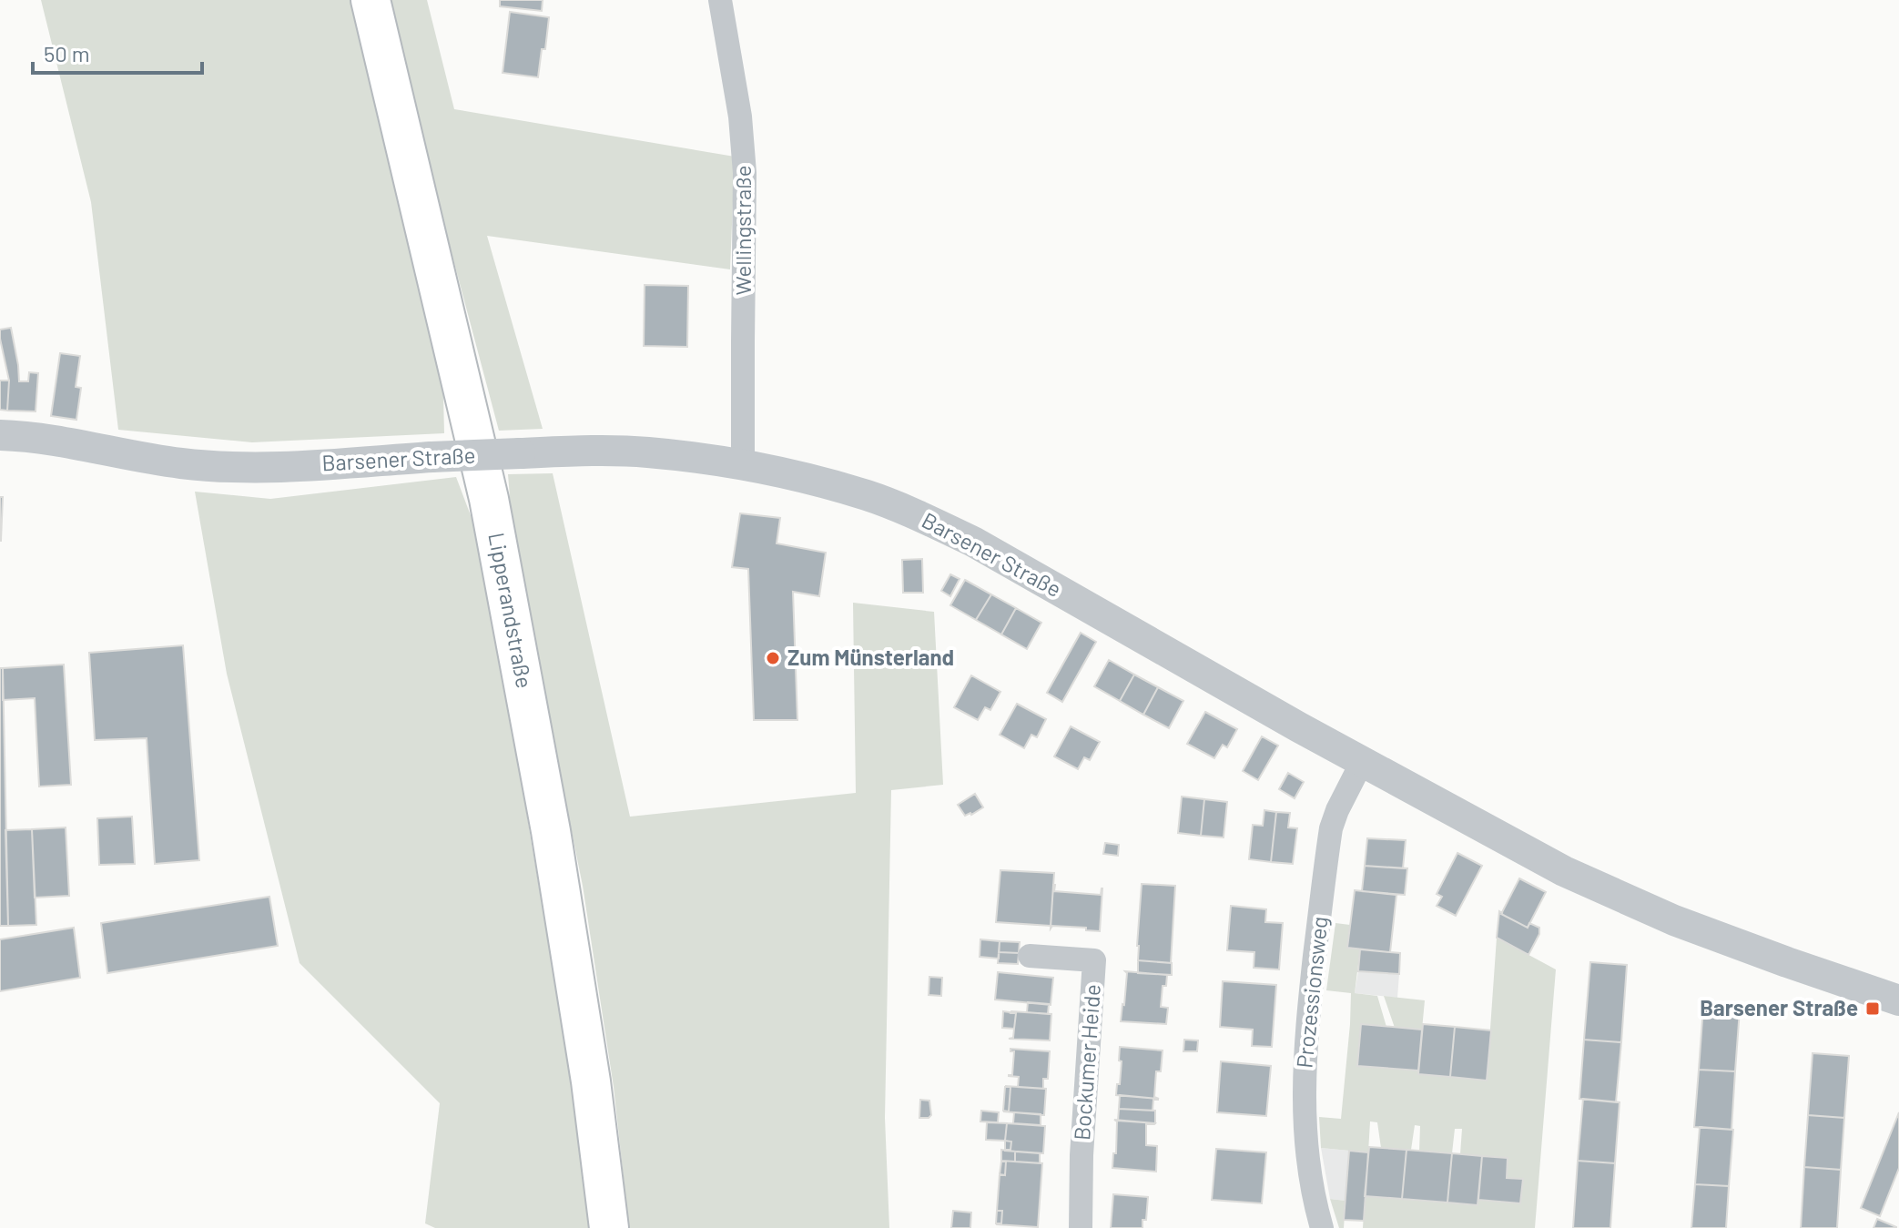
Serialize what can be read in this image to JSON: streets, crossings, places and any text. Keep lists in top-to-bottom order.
{
  "streets": {
    "main road": ["Lipperandstraße"],
    "street": [
      "Wellingstraße",
      "Barsener Straße",
      "Prozessionsweg",
      "Bockumer Heide"
    ]
  },
  "crossings": [
    ["Wellingstraße", "Barsener Straße"],
    ["Barsener Straße", "Prozessionsweg"]
  ],
  "places": {
    "other": ["Zum Münsterland"],
    "transit": ["Barsener Straße"]
  },
  "scale_bar": "50 m"
}
